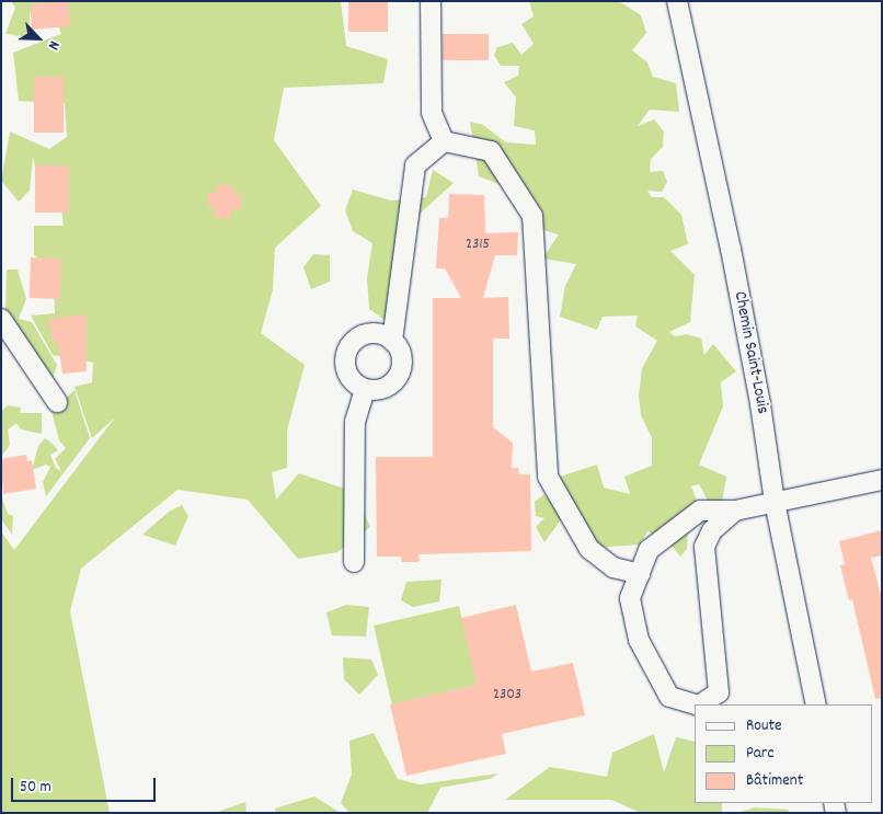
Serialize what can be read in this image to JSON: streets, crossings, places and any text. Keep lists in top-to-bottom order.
{
  "streets": {
    "street": ["Chemin Saint-Louis"]
  },
  "house_numbers": ["2315", "2303"],
  "legend": ["Route", "Parc", "Bâtiment"],
  "scale_bar": "50 m",
  "north": "bottom right"
}
